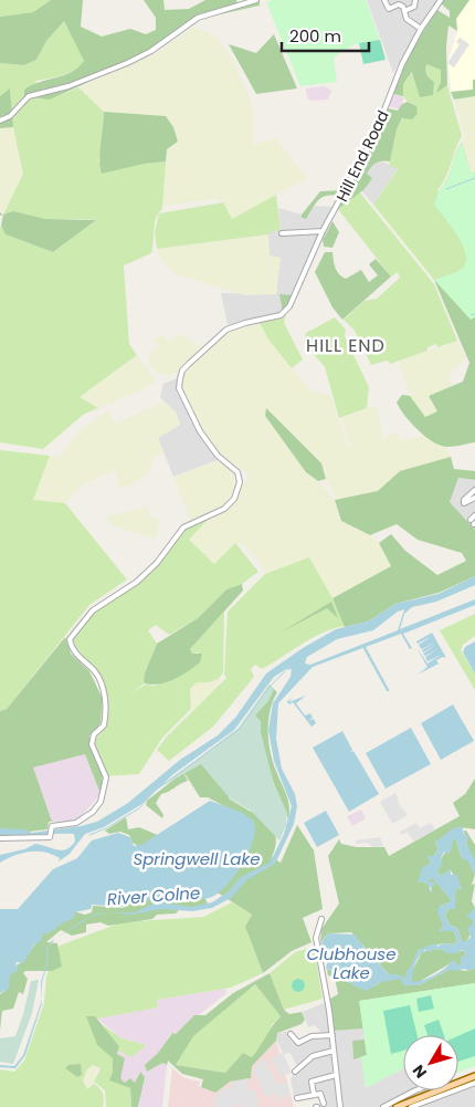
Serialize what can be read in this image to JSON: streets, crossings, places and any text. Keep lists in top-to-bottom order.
{
  "streets": {
    "street": ["Hill End Road"]
  },
  "districts": ["HILL END"],
  "water": ["Springwell Lake", "River Colne", "Clubhouse Lake"],
  "scale_bar": "200 m",
  "north": "bottom left"
}
